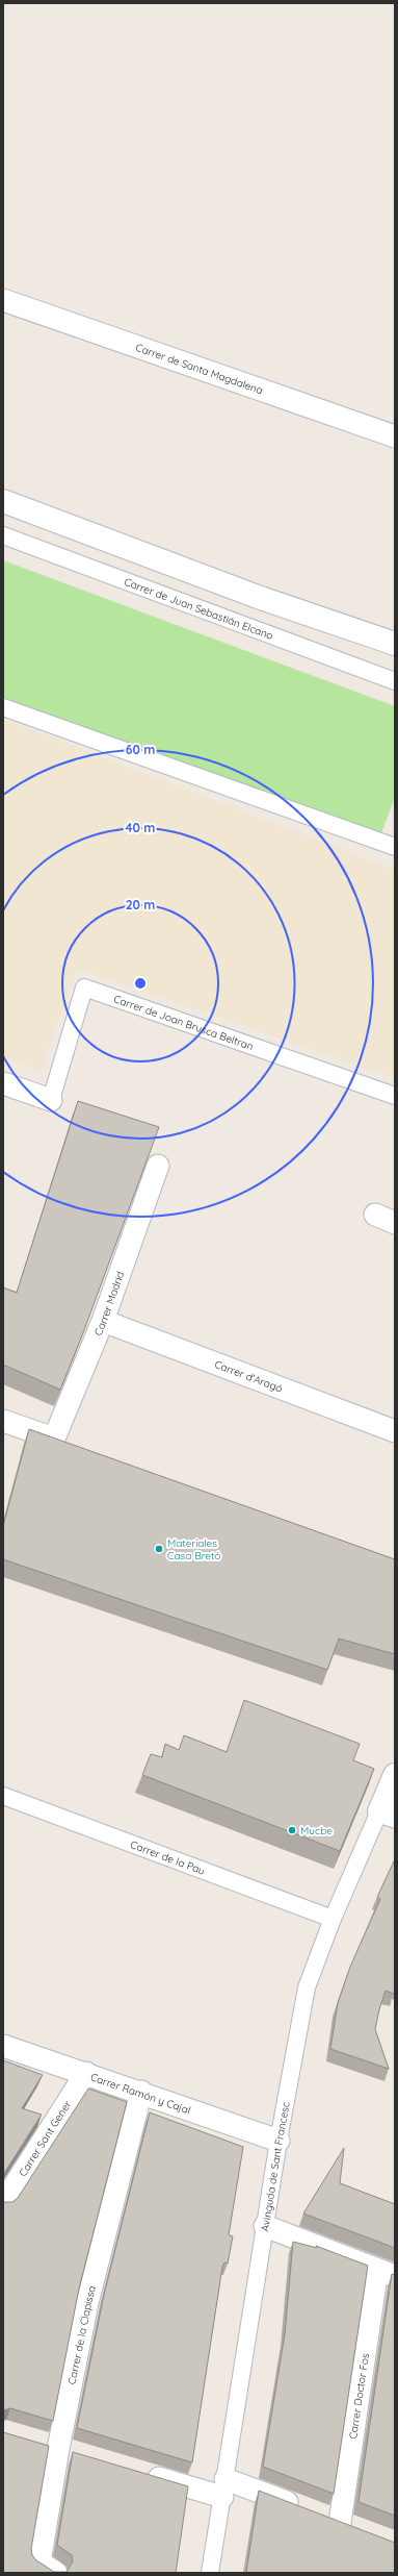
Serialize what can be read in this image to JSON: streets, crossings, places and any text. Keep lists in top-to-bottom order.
{
  "streets": {
    "main road": ["Avinguda de Sant Francesc"],
    "street": [
      "Carrer de Santa Magdalena",
      "Carrer de Juan Sebastián Elcano",
      "Carrer de Joan Brusca Beltran",
      "Carrer Madrid",
      "Carrer d'Aragó",
      "Carrer de la Pau",
      "Carrer Ramón y Cajal",
      "Carrer Sant Gener",
      "Carrer de la Clapissa",
      "Carrer Doctor Fos"
    ]
  },
  "crossings": [
    ["Carrer Madrid", "Carrer d'Aragó"],
    ["Carrer de la Pau", "Avinguda de Sant Francesc"],
    ["Carrer Ramón y Cajal", "Carrer Sant Gener"],
    ["Carrer Ramón y Cajal", "Avinguda de Sant Francesc"],
    ["Carrer Ramón y Cajal", "Carrer de la Clapissa"]
  ],
  "places": ["Materiales Casa Bretó", "Mucbe"],
  "rings": ["60 m", "40 m", "20 m"]
}
